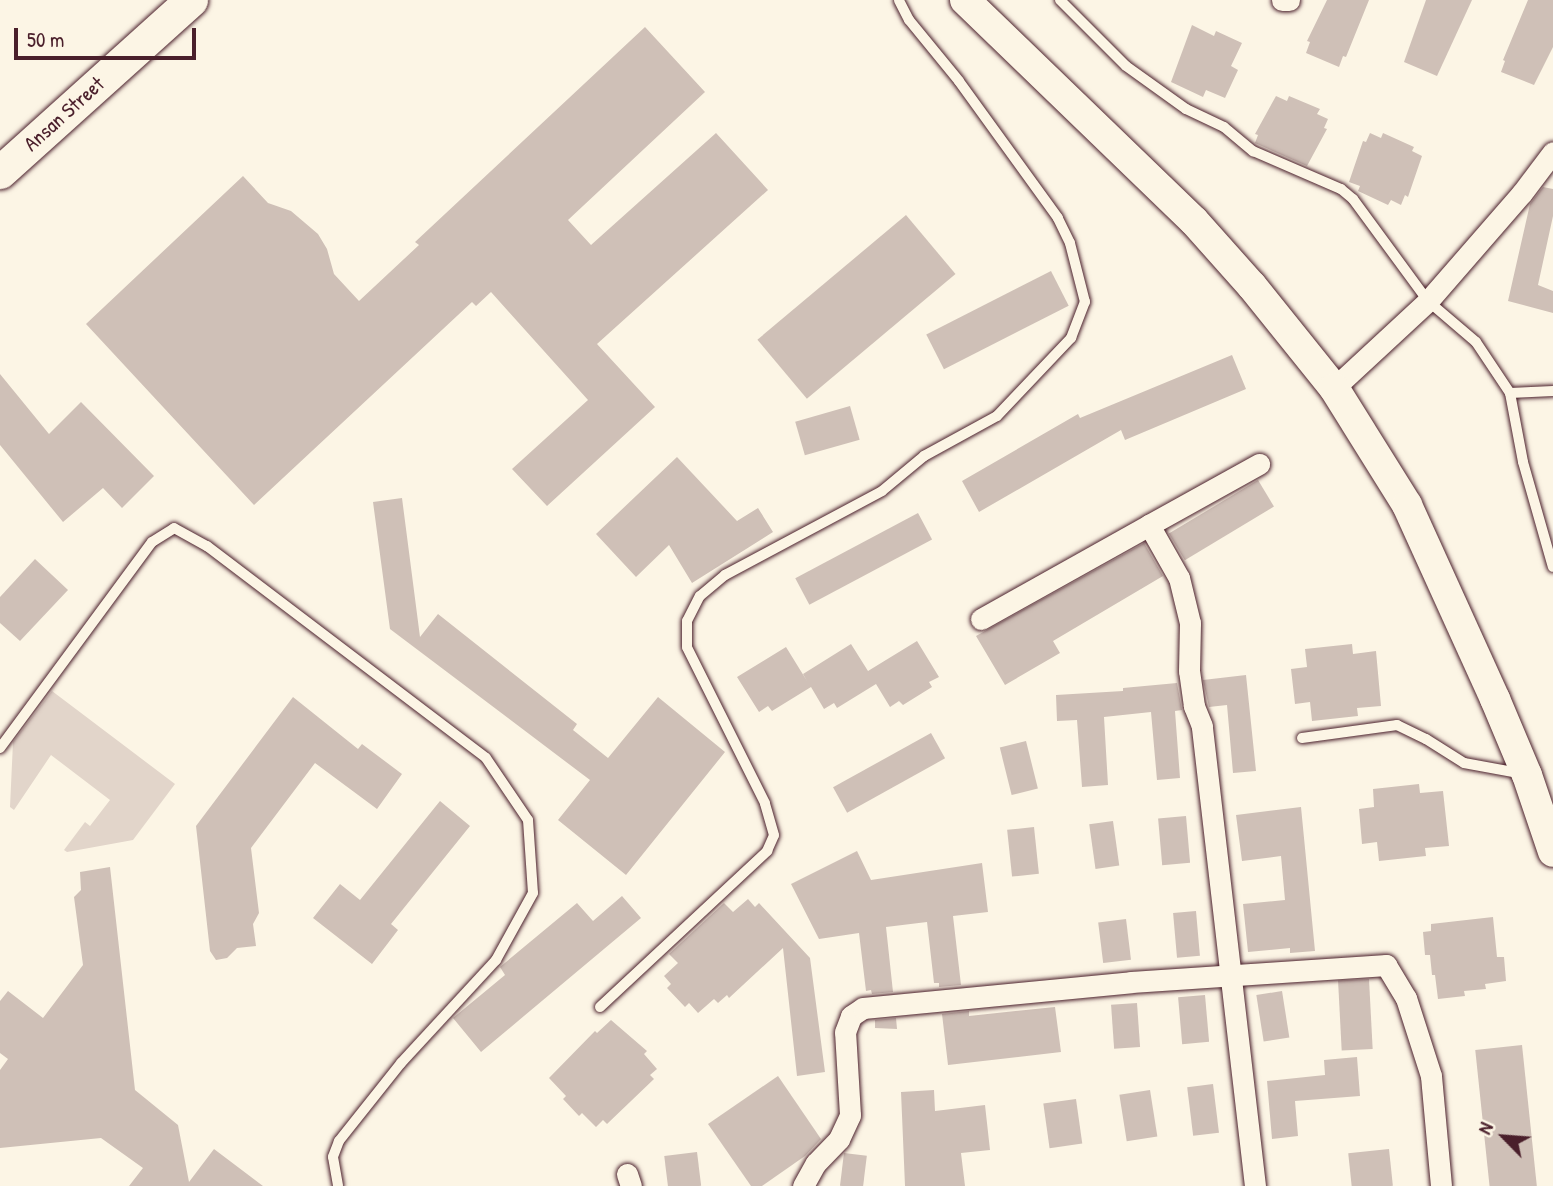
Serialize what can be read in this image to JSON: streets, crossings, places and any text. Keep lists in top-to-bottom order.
{
  "streets": {
    "main road": ["Ansan Street"]
  },
  "scale_bar": "50 m",
  "north": "top left"
}
